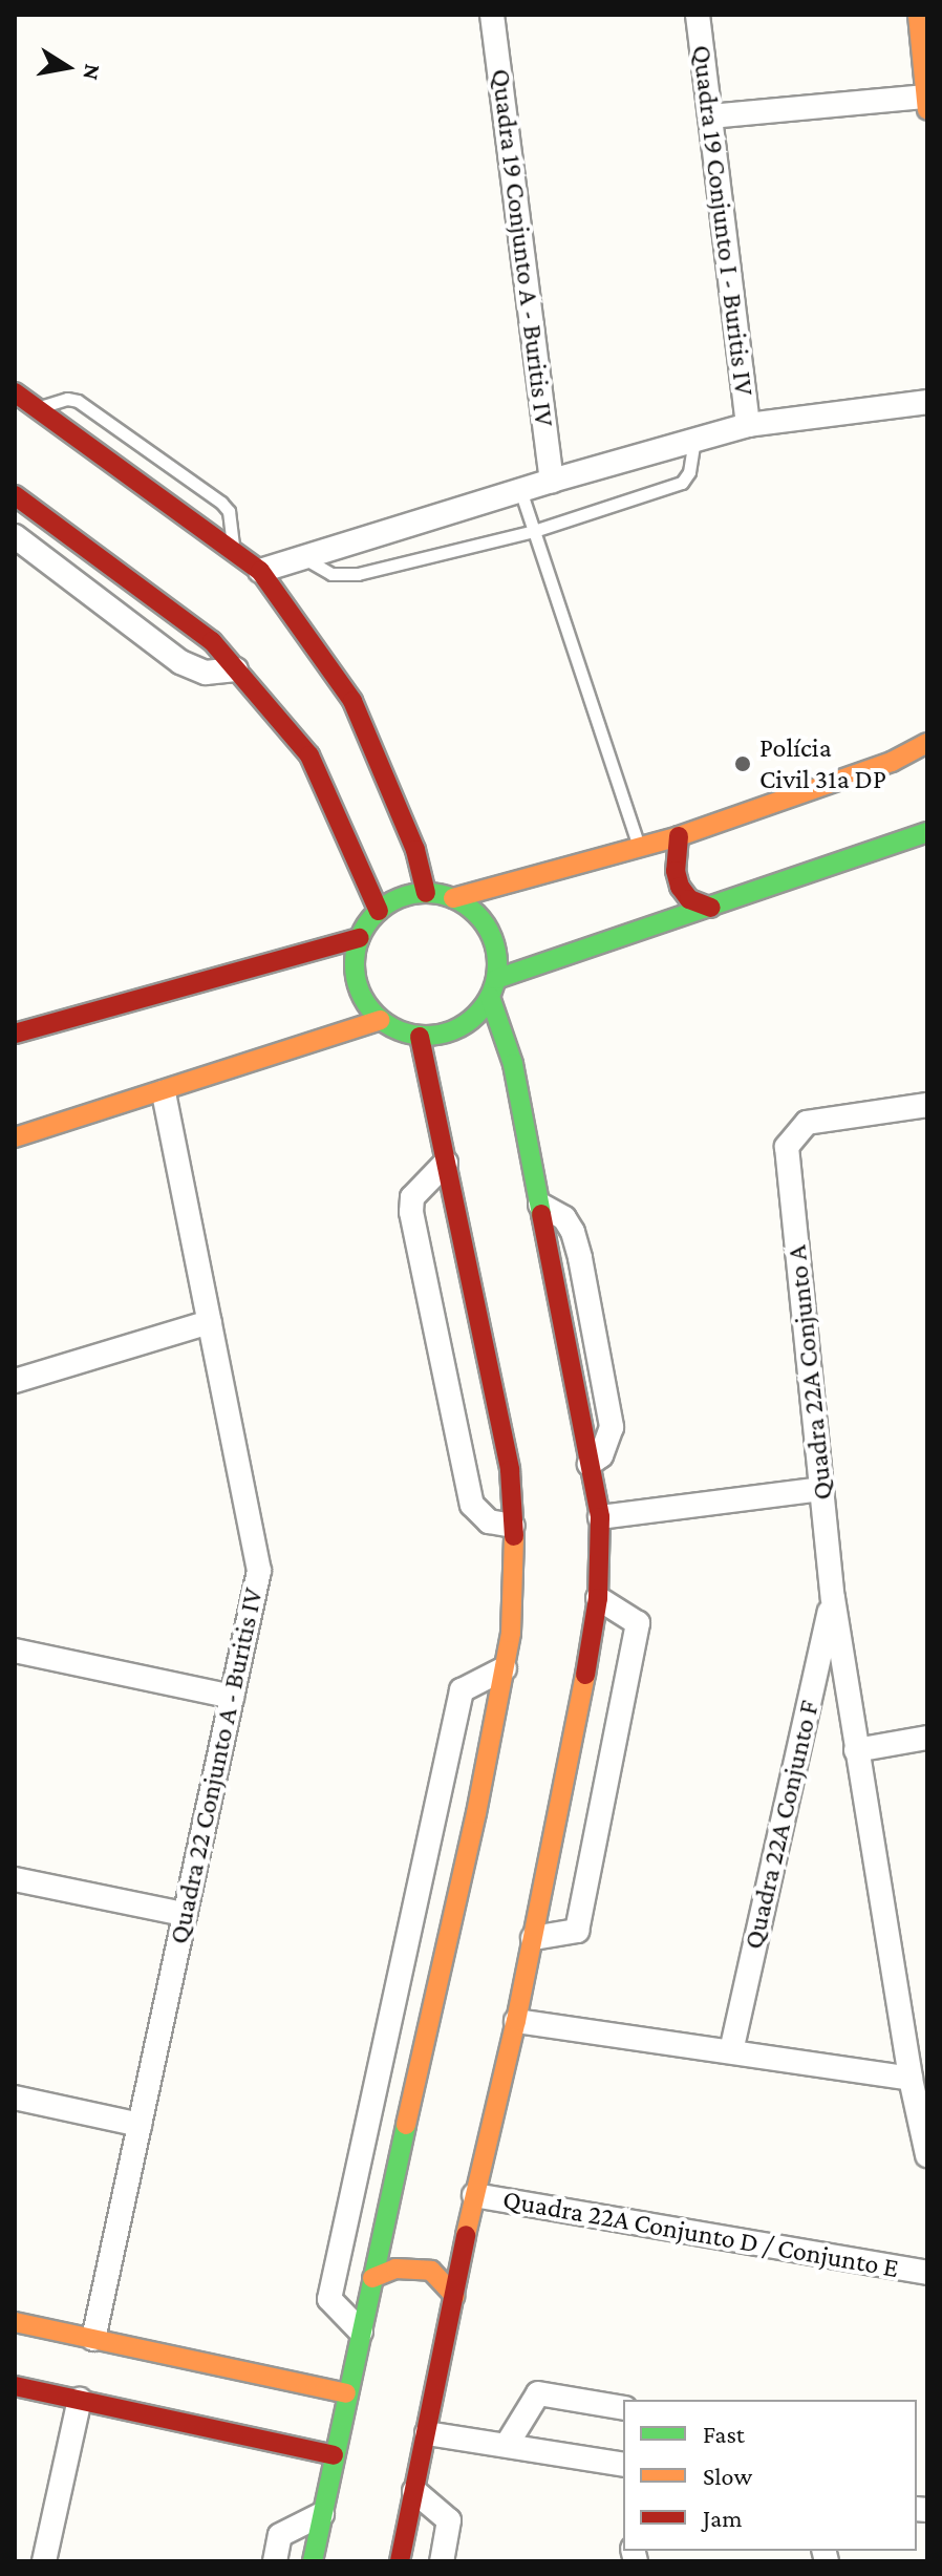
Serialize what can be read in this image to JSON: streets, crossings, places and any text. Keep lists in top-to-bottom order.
{
  "streets": {
    "street": [
      "Quadra 19 Conjunto I - Buritis IV",
      "Quadra 19 Conjunto A - Buritis IV",
      "Quadra 22A Conjunto A",
      "Quadra 22 Conjunto A - Buritis IV",
      "Quadra 22A Conjunto F",
      "Quadra 22A Conjunto D / Conjunto E"
    ]
  },
  "crossings": [
    ["Quadra 22A Conjunto A", "Quadra 22A Conjunto F"]
  ],
  "places": ["Polícia Civil 31a DP"],
  "legend": ["Fast", "Slow", "Jam"],
  "north": "right"
}
